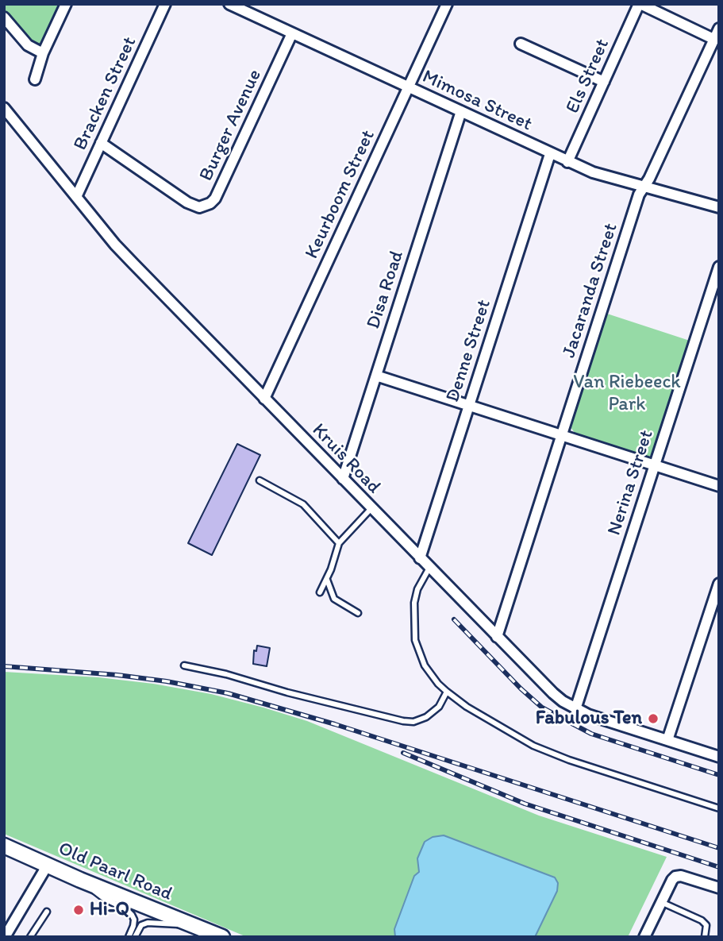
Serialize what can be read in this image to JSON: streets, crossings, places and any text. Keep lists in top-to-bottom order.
{
  "streets": {
    "main road": ["Old Paarl Road"],
    "street": [
      "Els Street",
      "Bracken Street",
      "Mimosa Street",
      "Burger Avenue",
      "Keurboom Street",
      "Disa Road",
      "Jacaranda Street",
      "Denne Street",
      "Kruis Road",
      "Nerina Street"
    ]
  },
  "crossings": [
    ["Els Street", "Mimosa Street"],
    ["Bracken Street", "Burger Avenue"],
    ["Bracken Street", "Kruis Road"],
    ["Mimosa Street", "Burger Avenue"],
    ["Mimosa Street", "Keurboom Street"],
    ["Mimosa Street", "Disa Road"],
    ["Mimosa Street", "Jacaranda Street"],
    ["Mimosa Street", "Denne Street"],
    ["Keurboom Street", "Kruis Road"],
    ["Disa Road", "Kruis Road"],
    ["Jacaranda Street", "Kruis Road"],
    ["Denne Street", "Kruis Road"],
    ["Kruis Road", "Nerina Street"]
  ],
  "parks": ["Van Riebeeck Park"],
  "places": ["Fabulous Ten", "Hi-Q"]
}
